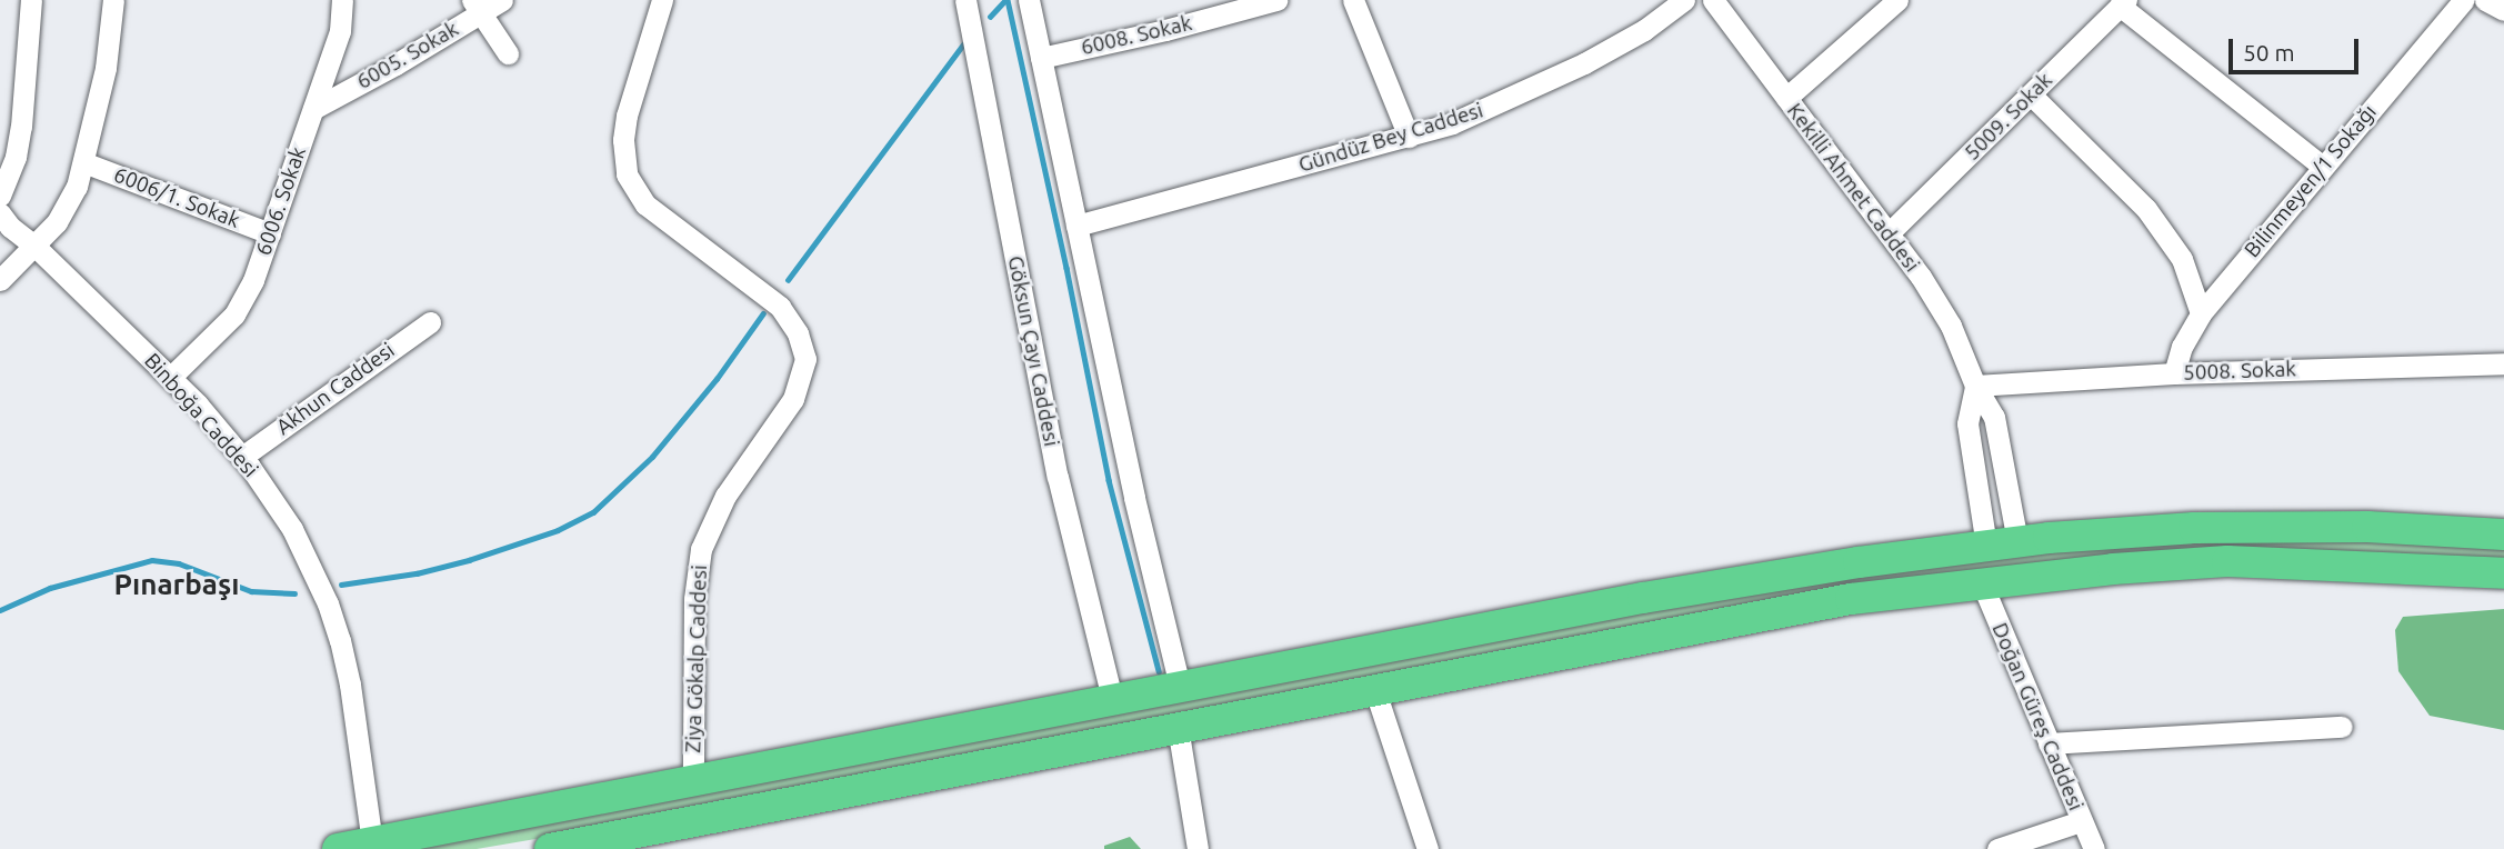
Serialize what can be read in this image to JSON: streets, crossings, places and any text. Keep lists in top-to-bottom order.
{
  "streets": {
    "street": [
      "6008. Sokak",
      "6005. Sokak",
      "5009. Sokak",
      "Gündüz Bey Caddesi",
      "Bilinmeyen/1 Sokağı",
      "Kekilli Ahmet Caddesi",
      "6006/1. Sokak",
      "6006. Sokak",
      "Göksun Çayı Caddesi",
      "5008. Sokak",
      "Akhun Caddesi",
      "Binboğa Caddesi",
      "Ziya Gökalp Caddesi",
      "Doğan Güreş Caddesi"
    ]
  },
  "crossings": [
    ["6005. Sokak", "6006. Sokak"],
    ["5009. Sokak", "Kekilli Ahmet Caddesi"],
    ["Bilinmeyen/1 Sokağı", "5008. Sokak"],
    ["Kekilli Ahmet Caddesi", "5008. Sokak"],
    ["6006/1. Sokak", "6006. Sokak"],
    ["6006. Sokak", "Binboğa Caddesi"],
    ["Akhun Caddesi", "Binboğa Caddesi"]
  ],
  "districts": ["Pınarbaşı"],
  "scale_bar": "50 m"
}
